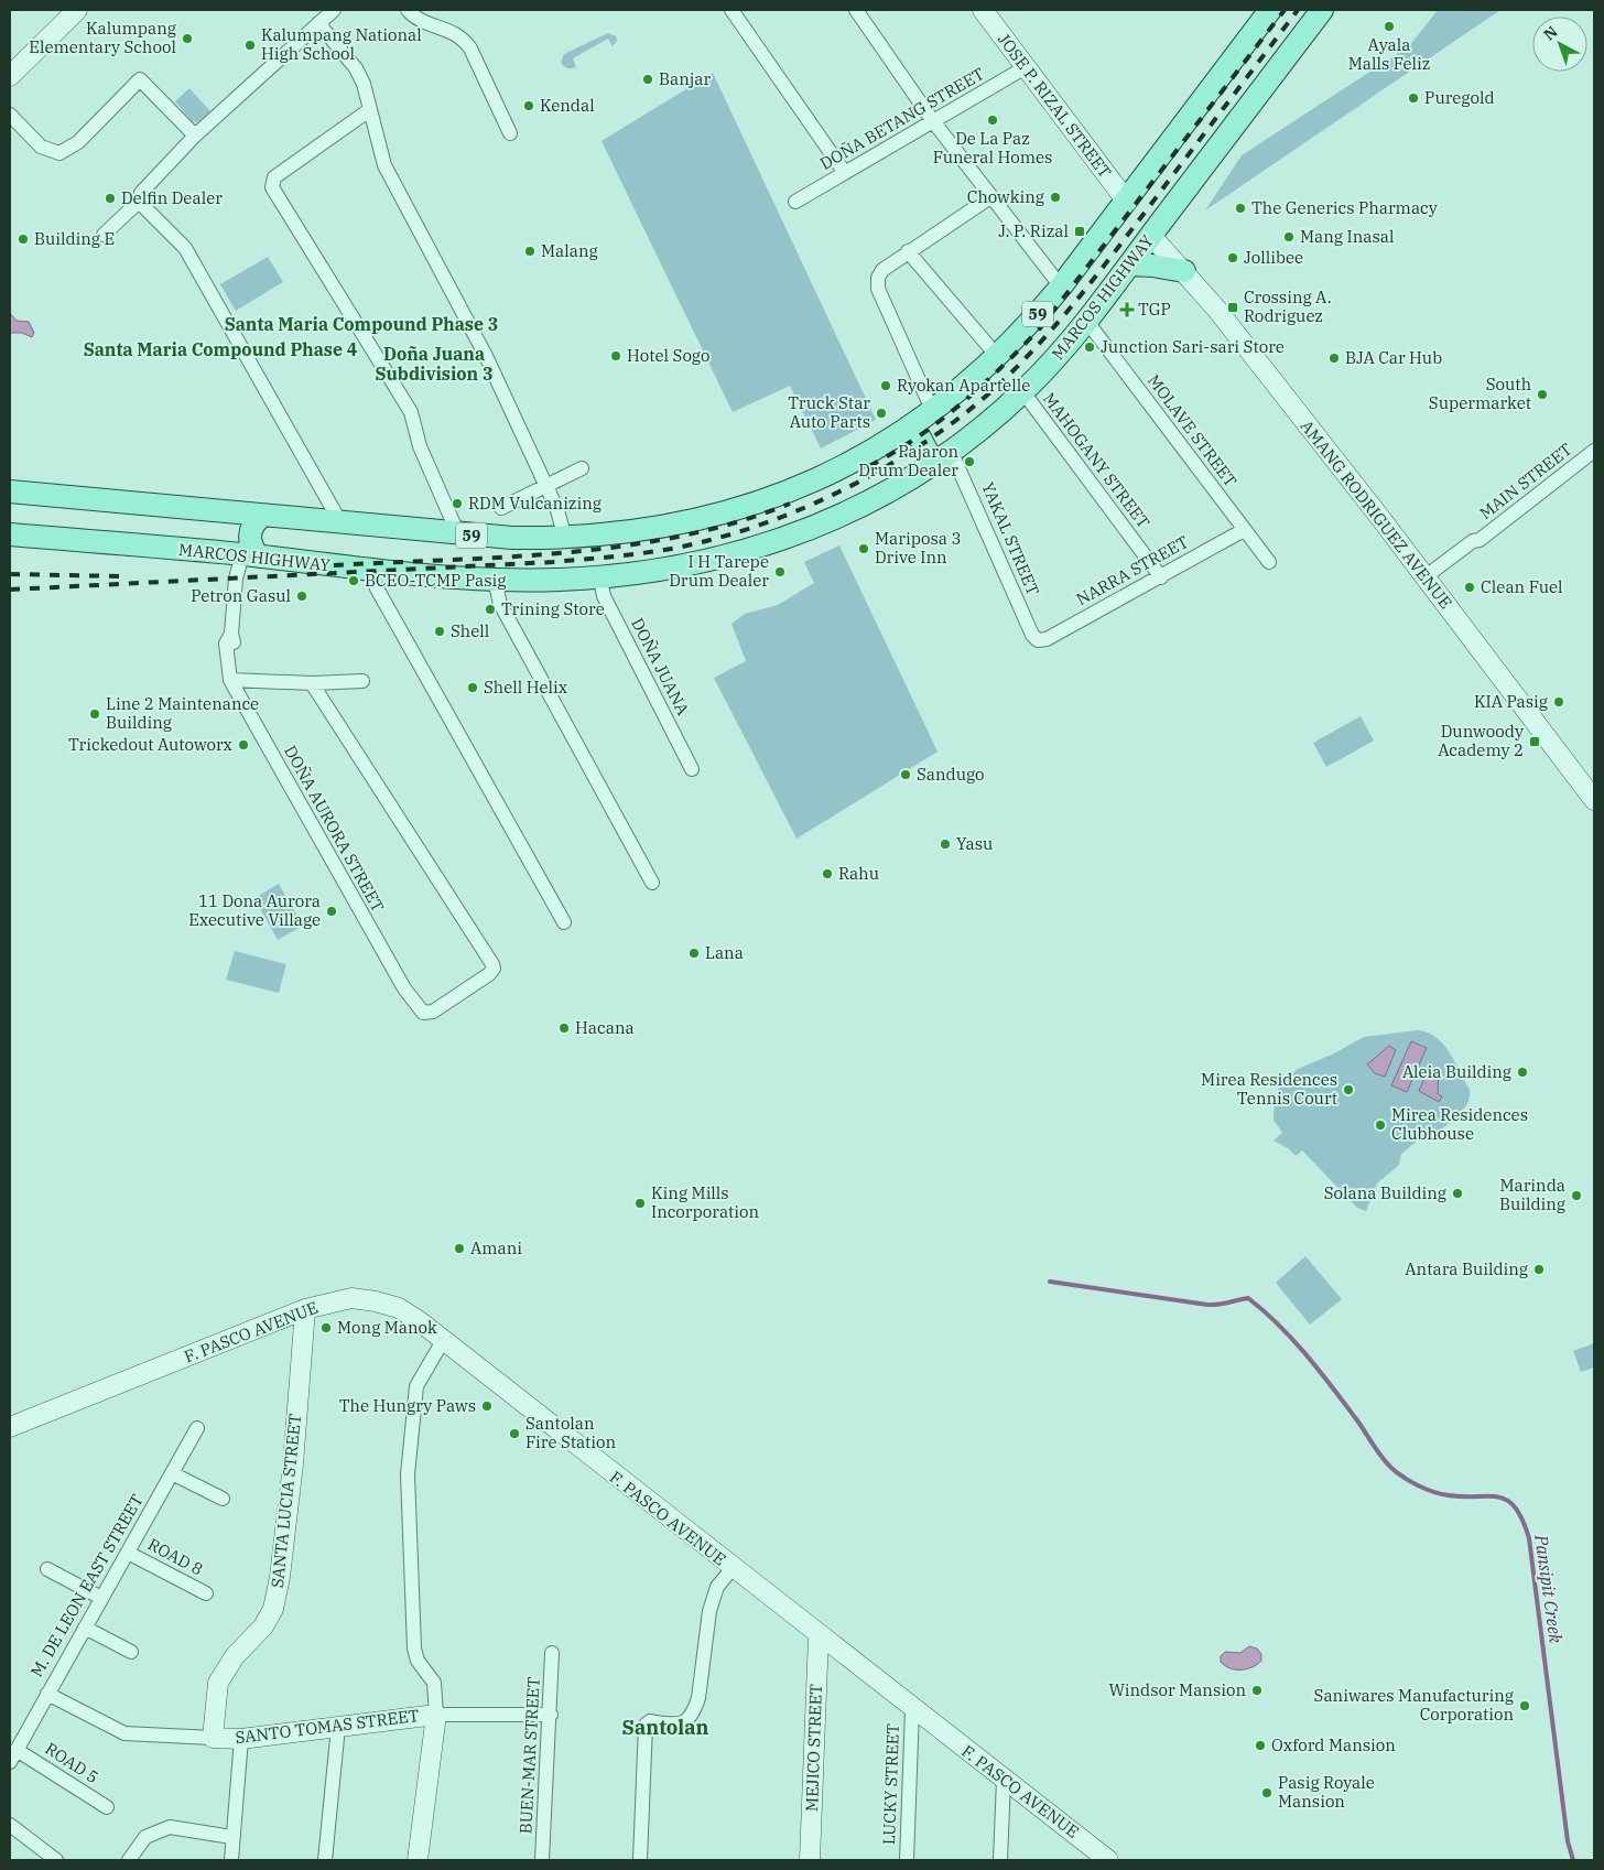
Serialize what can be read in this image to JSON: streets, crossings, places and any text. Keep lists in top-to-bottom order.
{
  "streets": {
    "main road": ["MARCOS HIGHWAY", "59"],
    "street": [
      "JOSE P. RIZAL STREET",
      "DOÑA BETANG STREET",
      "MOLAVE STREET",
      "MAHOGANY STREET",
      "MAIN STREET",
      "AMANG RODRIGUEZ AVENUE",
      "YAKAL STREET",
      "NARRA STREET",
      "DOÑA JUANA",
      "DOÑA AURORA STREET",
      "F. PASCO AVENUE",
      "SANTA LUCIA STREET",
      "ROAD 8",
      "M. DE LEON EAST STREET",
      "SANTO TOMAS STREET",
      "MEJICO STREET",
      "BUEN-MAR STREET",
      "ROAD 5",
      "LUCKY STREET"
    ]
  },
  "crossings": [
    ["JOSE P. RIZAL STREET", "DOÑA BETANG STREET"],
    ["JOSE P. RIZAL STREET", "59"],
    ["MARCOS HIGHWAY", "MOLAVE STREET"],
    ["MARCOS HIGHWAY", "MAHOGANY STREET"],
    ["MARCOS HIGHWAY", "AMANG RODRIGUEZ AVENUE"],
    ["MARCOS HIGHWAY", "YAKAL STREET"],
    ["MARCOS HIGHWAY", "DOÑA JUANA"],
    ["MARCOS HIGHWAY", "DOÑA AURORA STREET"],
    ["MOLAVE STREET", "NARRA STREET"],
    ["MAHOGANY STREET", "NARRA STREET"],
    ["MAIN STREET", "AMANG RODRIGUEZ AVENUE"],
    ["YAKAL STREET", "NARRA STREET"],
    ["F. PASCO AVENUE", "SANTA LUCIA STREET"],
    ["F. PASCO AVENUE", "MEJICO STREET"],
    ["F. PASCO AVENUE", "LUCKY STREET"],
    ["SANTA LUCIA STREET", "SANTO TOMAS STREET"],
    ["ROAD 8", "M. DE LEON EAST STREET"],
    ["M. DE LEON EAST STREET", "SANTO TOMAS STREET"],
    ["M. DE LEON EAST STREET", "ROAD 5"],
    ["SANTO TOMAS STREET", "BUEN-MAR STREET"]
  ],
  "districts": [
    "Santa Maria Compound Phase 3",
    "Santa Maria Compound Phase 4",
    "Doña Juana Subdivision 3",
    "Santolan"
  ],
  "water": ["Pansipit Creek"],
  "places": {
    "other": [
      "Ayala Malls Feliz",
      "Kalumpang Elementary School",
      "Kalumpang National High School",
      "Banjar",
      "Puregold",
      "Kendal",
      "De La Paz Funeral Homes",
      "Chowking",
      "Delfin Dealer",
      "The Generics Pharmacy",
      "Mang Inasal",
      "Building E",
      "Malang",
      "Jollibee",
      "Junction Sari-sari Store",
      "Hotel Sogo",
      "BJA Car Hub",
      "Ryokan Apartelle",
      "South Supermarket",
      "Truck Star Auto Parts",
      "Pajaron Drum Dealer",
      "RDM Vulcanizing",
      "Mariposa 3 Drive Inn",
      "I H Tarepe Drum Dealer",
      "BCEO-TCMP Pasig",
      "Clean Fuel",
      "Petron Gasul",
      "Trining Store",
      "Shell",
      "Shell Helix",
      "KIA Pasig",
      "Line 2 Maintenance Building",
      "Trickedout Autoworx",
      "Sandugo",
      "Yasu",
      "Rahu",
      "11 Dona Aurora Executive Village",
      "Lana",
      "Hacana",
      "Aleia Building",
      "Mirea Residences Tennis Court",
      "Mirea Residences Clubhouse",
      "Solana Building",
      "Marinda Building",
      "King Mills Incorporation",
      "Amani",
      "Antara Building",
      "Mong Manok",
      "The Hungry Paws",
      "Santolan Fire Station",
      "Windsor Mansion",
      "Saniwares Manufacturing Corporation",
      "Oxford Mansion",
      "Pasig Royale Mansion"
    ],
    "transit": ["J. P. Rizal", "Crossing A. Rodriguez", "Dunwoody Academy 2"],
    "health": ["TGP"]
  },
  "north": "top left"
}
